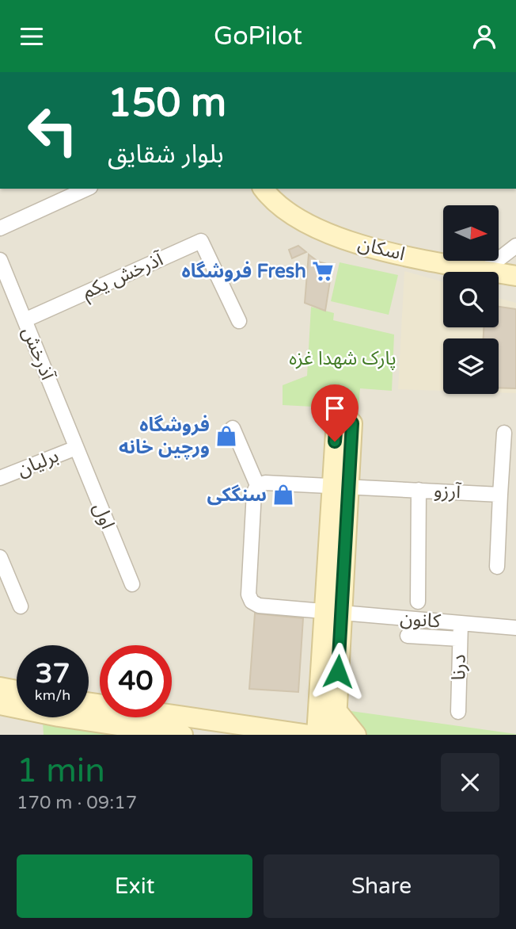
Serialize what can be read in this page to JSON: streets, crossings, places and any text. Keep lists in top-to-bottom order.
{
  "streets": {
    "street": [
      "اسکان",
      "آذرخش یکم",
      "آذرخش",
      "برلیان",
      "آرزو",
      "اول",
      "کانون",
      "درنا"
    ]
  },
  "crossings": [
    ["آذرخش یکم", "آذرخش"],
    ["آذرخش", "برلیان"],
    ["آذرخش", "اول"],
    ["برلیان", "اول"],
    ["آرزو", "کانون"],
    ["کانون", "درنا"]
  ],
  "parks": ["پارک شهدا غزه"],
  "places": {
    "supermarket": ["فروشگاه Fresh"],
    "shop": ["فروشگاه ورچین خانه", "سنگکی"]
  },
  "north": "right",
  "page": {
    "header": "GoPilot",
    "turn": ["150 m", "بلوار شقایق"],
    "speed": "37 km/h",
    "limit": "40",
    "heading": ["1 min", "170 m · 09:17"],
    "buttons": ["Exit", "Share"]
  }
}
